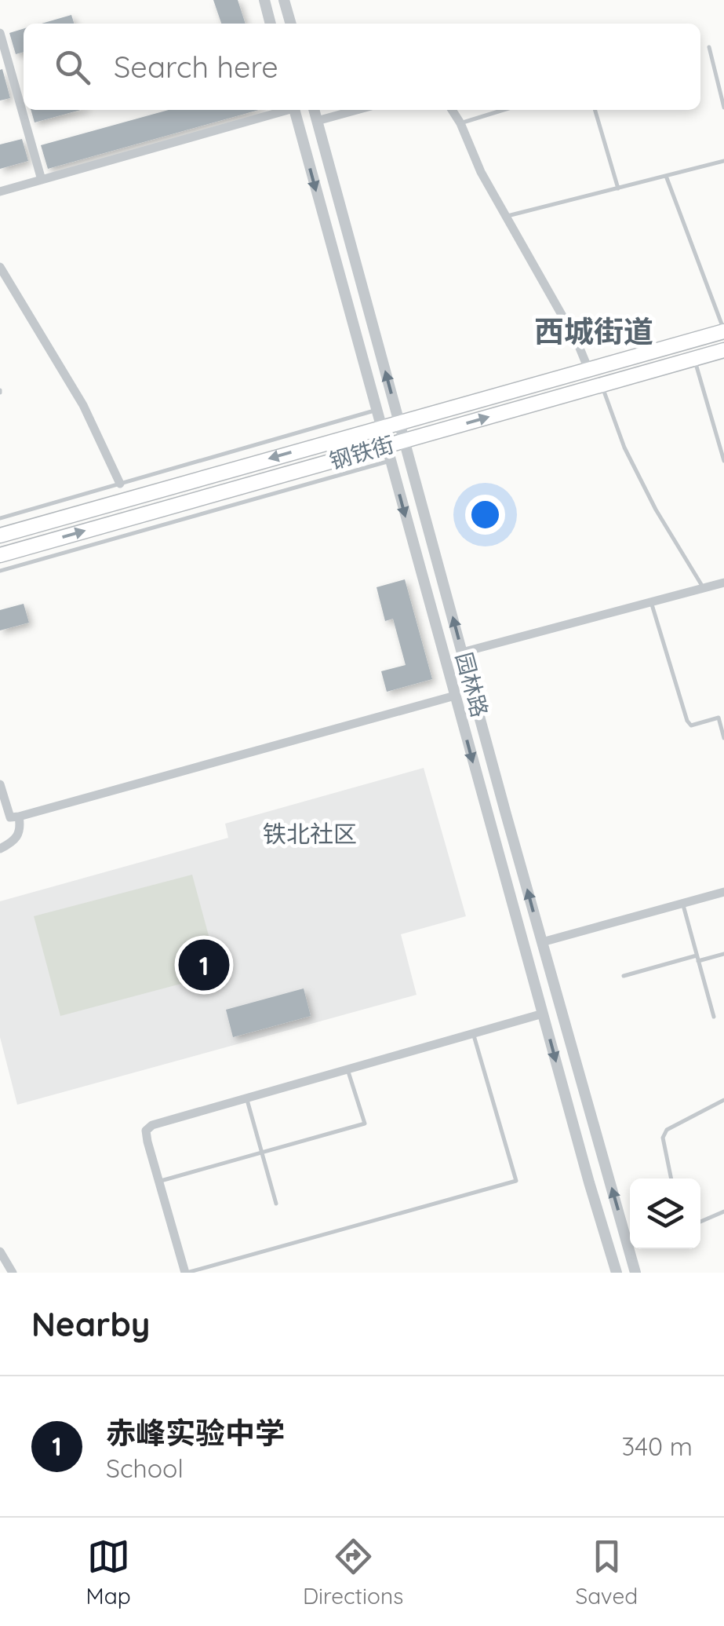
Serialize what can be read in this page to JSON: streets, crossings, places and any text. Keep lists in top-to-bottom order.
{
  "streets": {
    "highway": ["钢铁街"],
    "street": ["园林路"]
  },
  "crossings": [
    ["钢铁街", "园林路"]
  ],
  "districts": ["西城街道", "铁北社区"],
  "page": {
    "search": "Search here",
    "pins": "1",
    "heading": "Nearby",
    "list": [
      {
        "mark": "1",
        "name": "赤峰实验中学",
        "note": "School",
        "value": "340 m"
      }
    ],
    "nav": ["Map", "Directions", "Saved"]
  }
}
